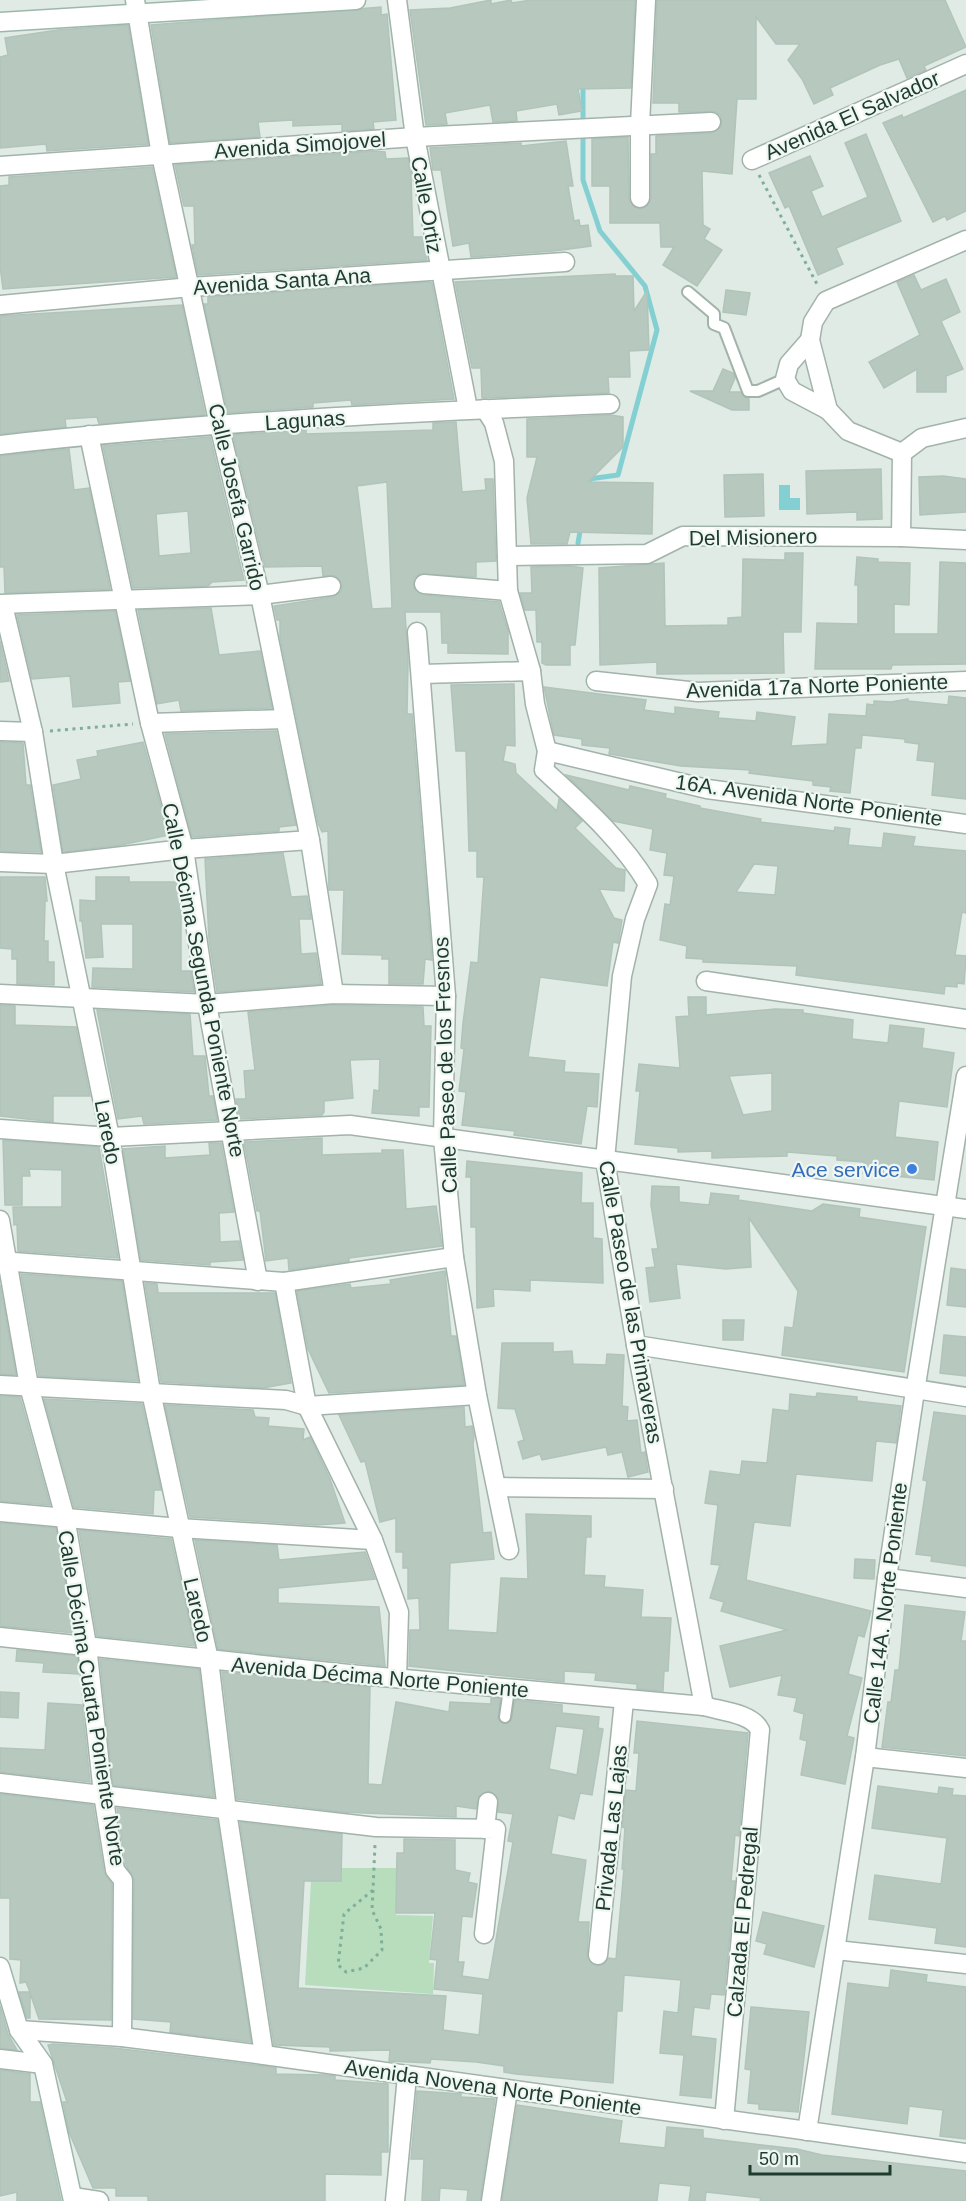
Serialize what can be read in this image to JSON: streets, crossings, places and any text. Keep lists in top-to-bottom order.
{
  "streets": {
    "street": [
      "Avenida El Salvador",
      "Avenida Simojovel",
      "Calle Ortiz",
      "Avenida Santa Ana",
      "Lagunas",
      "Calle Josefa Garrido",
      "Del Misionero",
      "Avenida 17a Norte Poniente",
      "16A. Avenida Norte Poniente",
      "Calle Décima Segunda Poniente Norte",
      "Calle Paseo de los Fresnos",
      "Laredo",
      "Calle Paseo de las Primaveras",
      "Calle 14A. Norte Poniente",
      "Avenida Décima Norte Poniente",
      "Calle Décima Cuarta Poniente Norte",
      "Privada Las Lajas",
      "Calzada El Pedregal",
      "Avenida Novena Norte Poniente"
    ]
  },
  "crossings": [
    ["Avenida Simojovel", "Calle Ortiz"],
    ["Avenida Simojovel", "Calle Josefa Garrido"],
    ["Calle Ortiz", "Avenida Santa Ana"],
    ["Calle Ortiz", "Lagunas"],
    ["Calle Ortiz", "Calle Paseo de las Primaveras"],
    ["Avenida Santa Ana", "Calle Josefa Garrido"],
    ["Lagunas", "Calle Josefa Garrido"],
    ["Lagunas", "Calle Décima Segunda Poniente Norte"],
    ["Lagunas", "Calle Paseo de las Primaveras"],
    ["Del Misionero", "Calle Paseo de las Primaveras"],
    ["16A. Avenida Norte Poniente", "Calle Paseo de las Primaveras"],
    ["Laredo", "Avenida Décima Norte Poniente"],
    ["Laredo", "Avenida Novena Norte Poniente"],
    ["Calle Paseo de las Primaveras", "Avenida Décima Norte Poniente"],
    ["Calle 14A. Norte Poniente", "Avenida Novena Norte Poniente"],
    ["Avenida Décima Norte Poniente", "Calle Décima Cuarta Poniente Norte"],
    ["Avenida Décima Norte Poniente", "Privada Las Lajas"],
    ["Avenida Décima Norte Poniente", "Calzada El Pedregal"],
    ["Calle Décima Cuarta Poniente Norte", "Avenida Novena Norte Poniente"],
    ["Calzada El Pedregal", "Avenida Novena Norte Poniente"]
  ],
  "places": ["Ace service"],
  "scale_bar": "50 m"
}
